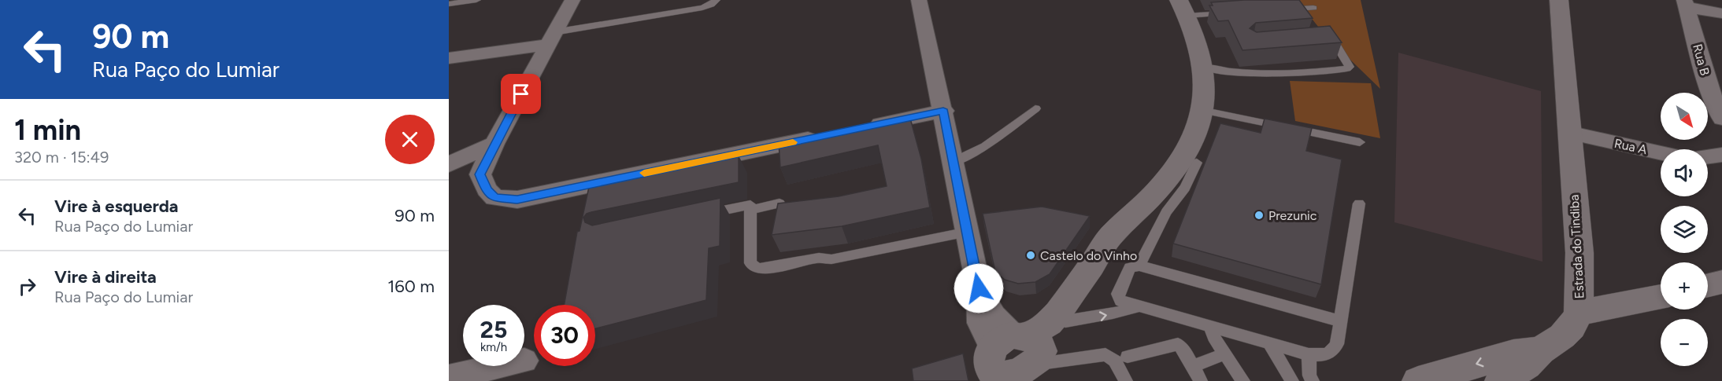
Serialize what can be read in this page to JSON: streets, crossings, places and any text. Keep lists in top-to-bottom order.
{
  "streets": {
    "main road": ["Estrada do Tindiba"],
    "street": ["Rua B", "Rua A"]
  },
  "crossings": [
    ["Rua A", "Estrada do Tindiba"]
  ],
  "places": ["Prezunic", "Castelo do Vinho"],
  "north": "bottom right",
  "page": {
    "turn": ["90 m", "Rua Paço do Lumiar"],
    "map_buttons": ["+", "−"],
    "heading": ["1 min", "320 m · 15:49"],
    "list": [
      {
        "name": "Vire à esquerda",
        "note": "Rua Paço do Lumiar",
        "value": "90 m"
      },
      {
        "name": "Vire à direita",
        "note": "Rua Paço do Lumiar",
        "value": "160 m"
      }
    ],
    "speed": "25 km/h",
    "limit": "30"
  }
}
